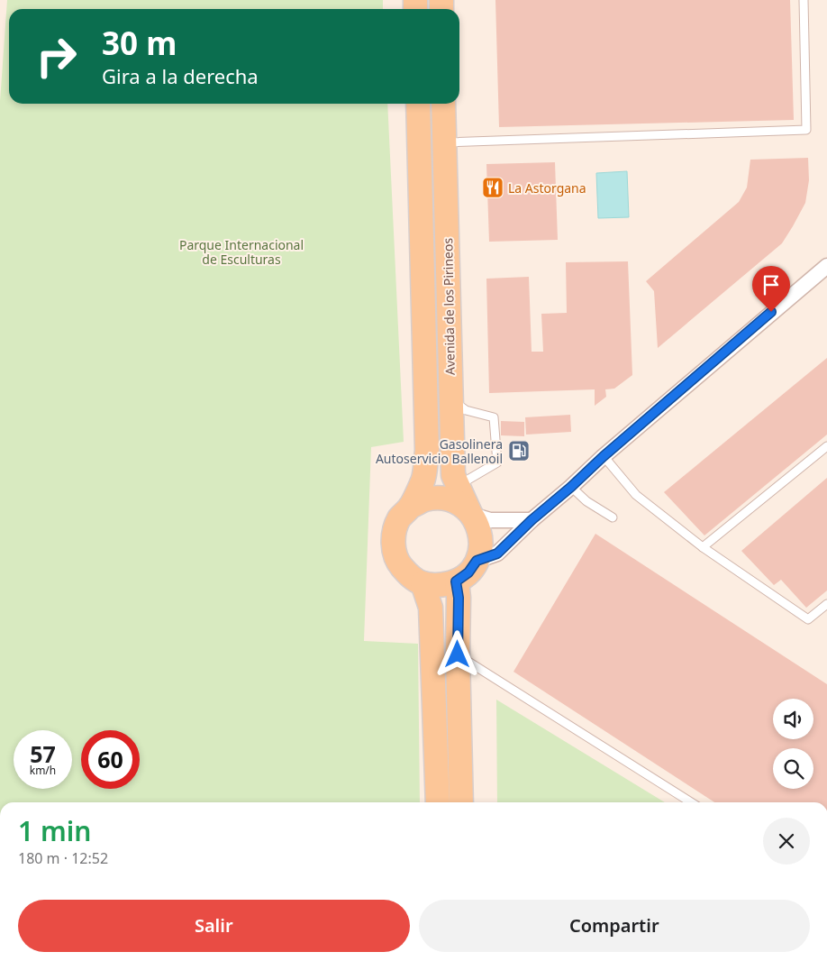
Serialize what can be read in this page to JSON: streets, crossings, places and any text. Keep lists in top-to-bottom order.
{
  "streets": {
    "main road": ["Avenida de los Pirineos"]
  },
  "parks": ["Parque Internacional de Esculturas"],
  "places": {
    "restaurant": ["La Astorgana"],
    "fuel station": ["Gasolinera Autoservicio Ballenoil"]
  },
  "page": {
    "turn": ["30 m", "Gira a la derecha"],
    "speed": "57 km/h",
    "limit": "60",
    "heading": ["1 min", "180 m · 12:52"],
    "buttons": ["Salir", "Compartir"]
  }
}
